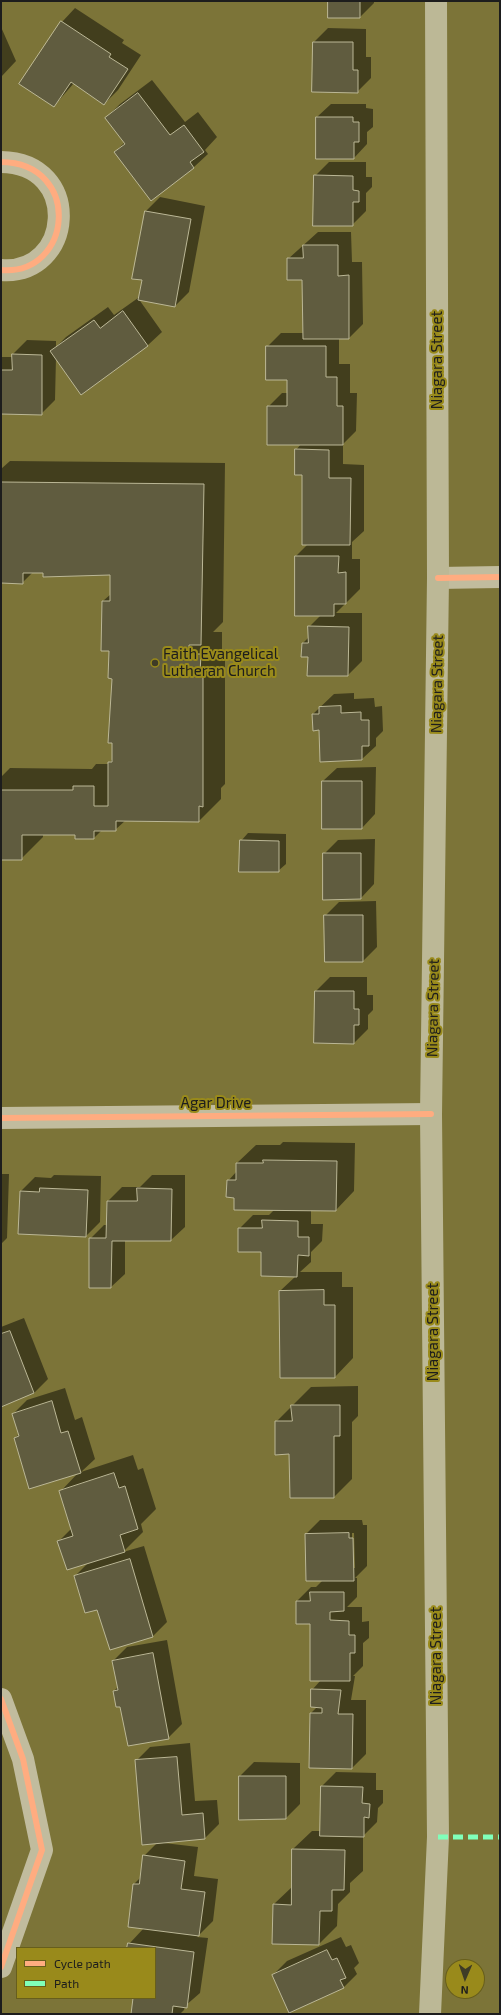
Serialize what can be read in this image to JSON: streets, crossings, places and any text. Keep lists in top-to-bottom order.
{
  "streets": {
    "main road": ["Niagara Street"],
    "street": ["Agar Drive"]
  },
  "crossings": [
    ["Niagara Street", "Agar Drive"]
  ],
  "places": ["Faith Evangelical Lutheran Church"],
  "legend": ["Cycle path", "Path"],
  "north": "bottom"
}
